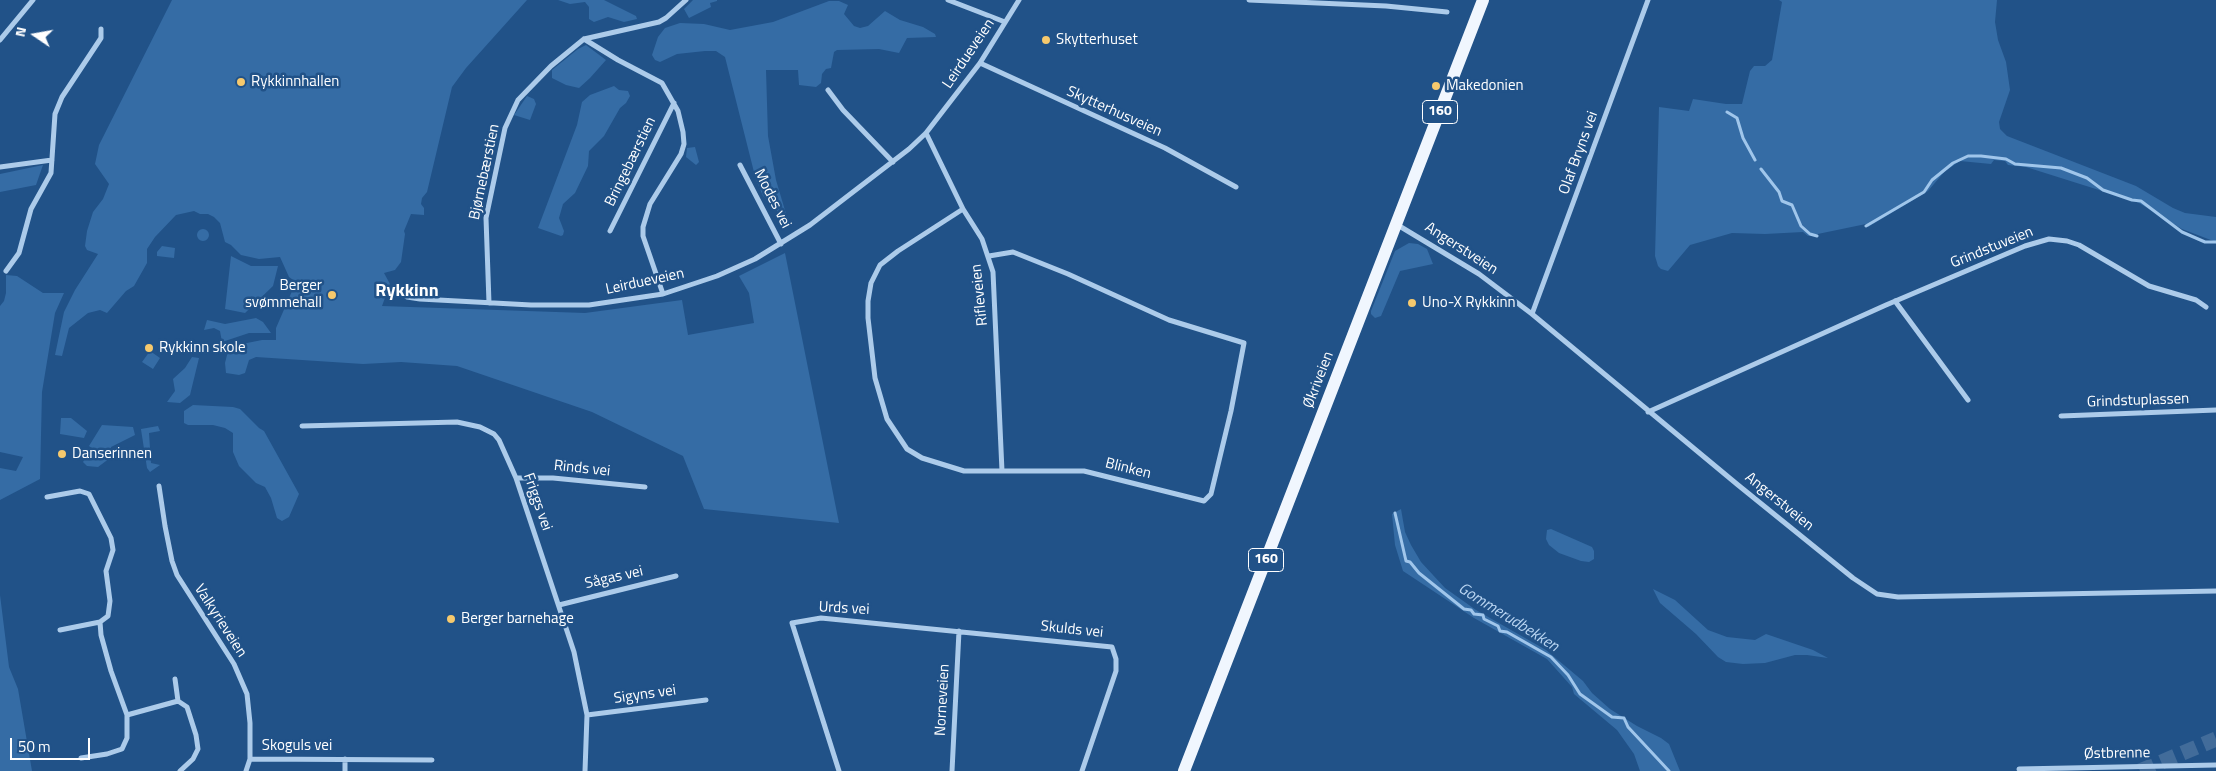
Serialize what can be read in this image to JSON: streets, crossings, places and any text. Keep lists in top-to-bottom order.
{
  "streets": {
    "main road": ["160", "Økriveien"],
    "street": [
      "Leirdueveien",
      "Skytterhusveien",
      "Olaf Bryns vei",
      "Bringebærstien",
      "Bjørnebærstien",
      "Modes vei",
      "Grindstuveien",
      "Angerstveien",
      "Rifleveien",
      "Grindstuplassen",
      "Rinds vei",
      "Blinken",
      "Friggs vei",
      "Sågas vei",
      "Urds vei",
      "Valkyrieveien",
      "Skulds vei",
      "Sigyns vei",
      "Norneveien",
      "Skoguls vei",
      "Østbrenne"
    ]
  },
  "crossings": [
    ["Leirdueveien", "Skytterhusveien"],
    ["Leirdueveien", "Bringebærstien"],
    ["Leirdueveien", "Bjørnebærstien"],
    ["Leirdueveien", "Modes vei"],
    ["Leirdueveien", "Rifleveien"],
    ["Olaf Bryns vei", "Angerstveien"],
    ["Bringebærstien", "Bjørnebærstien"],
    ["Grindstuveien", "Angerstveien"],
    ["Angerstveien", "Økriveien"],
    ["Rifleveien", "Blinken"],
    ["Rinds vei", "Friggs vei"],
    ["Friggs vei", "Sågas vei"],
    ["Friggs vei", "Sigyns vei"],
    ["Urds vei", "Skulds vei"],
    ["Urds vei", "Norneveien"],
    ["Valkyrieveien", "Skoguls vei"],
    ["Skulds vei", "Norneveien"]
  ],
  "districts": ["Rykkinn"],
  "water": ["Gommerudbekken"],
  "places": [
    "Skytterhuset",
    "Rykkinnhallen",
    "Makedonien",
    "Berger svømmehall",
    "Uno-X Rykkinn",
    "Rykkinn skole",
    "Danserinnen",
    "Berger barnehage"
  ],
  "scale_bar": "50 m",
  "north": "left"
}
